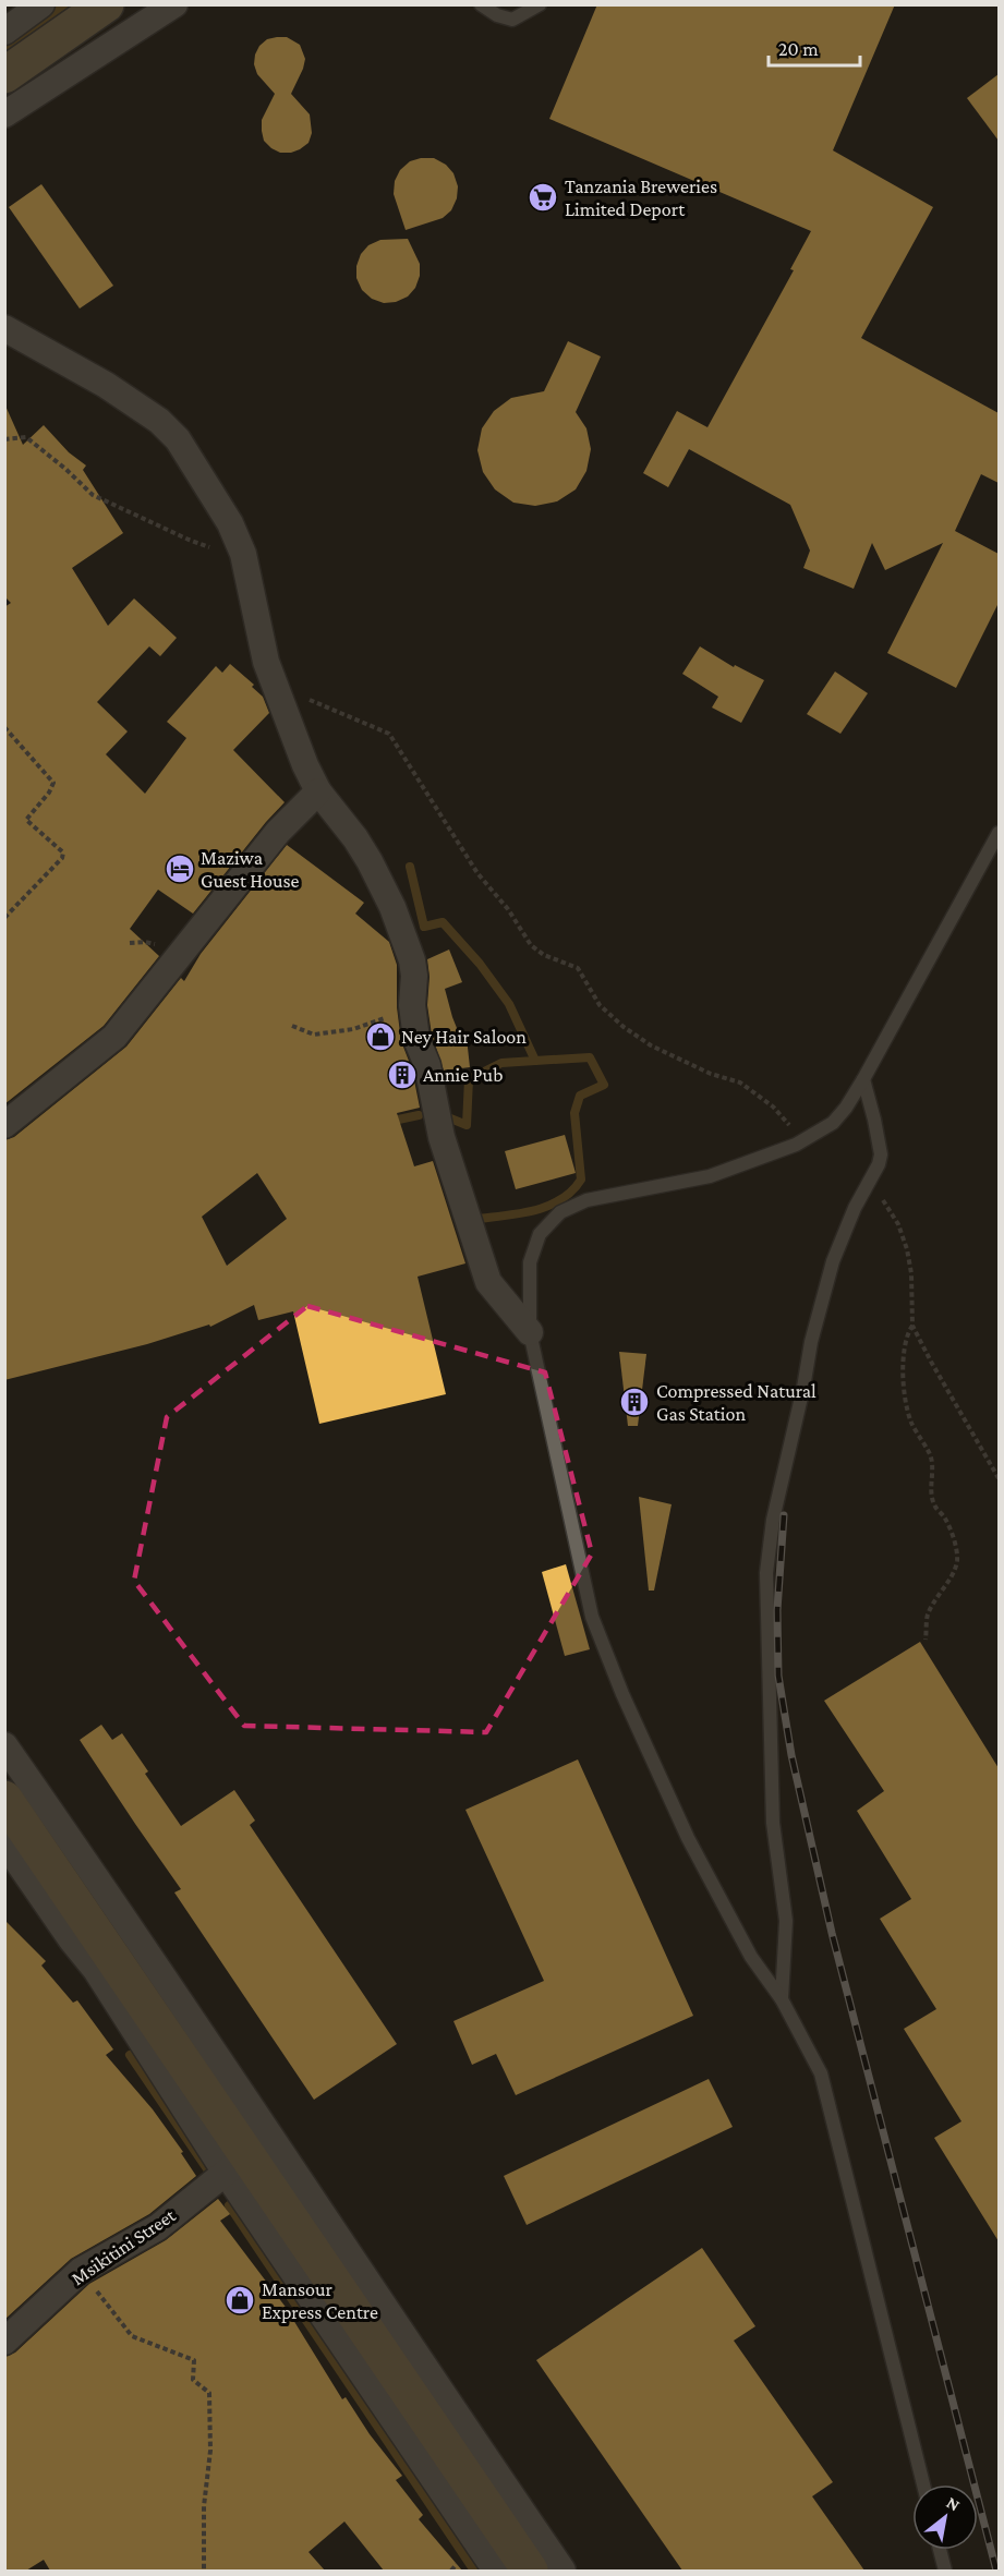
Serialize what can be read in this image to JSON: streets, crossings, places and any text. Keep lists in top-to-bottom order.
{
  "streets": {
    "street": ["Msikitini Street"]
  },
  "places": {
    "supermarket": ["Tanzania Breweries Limited Deport"],
    "hotel": ["Maziwa Guest House"],
    "shop": ["Ney Hair Saloon", "Mansour Express Centre"],
    "building": ["Annie Pub", "Compressed Natural Gas Station"]
  },
  "scale_bar": "20 m",
  "north": "top right"
}
